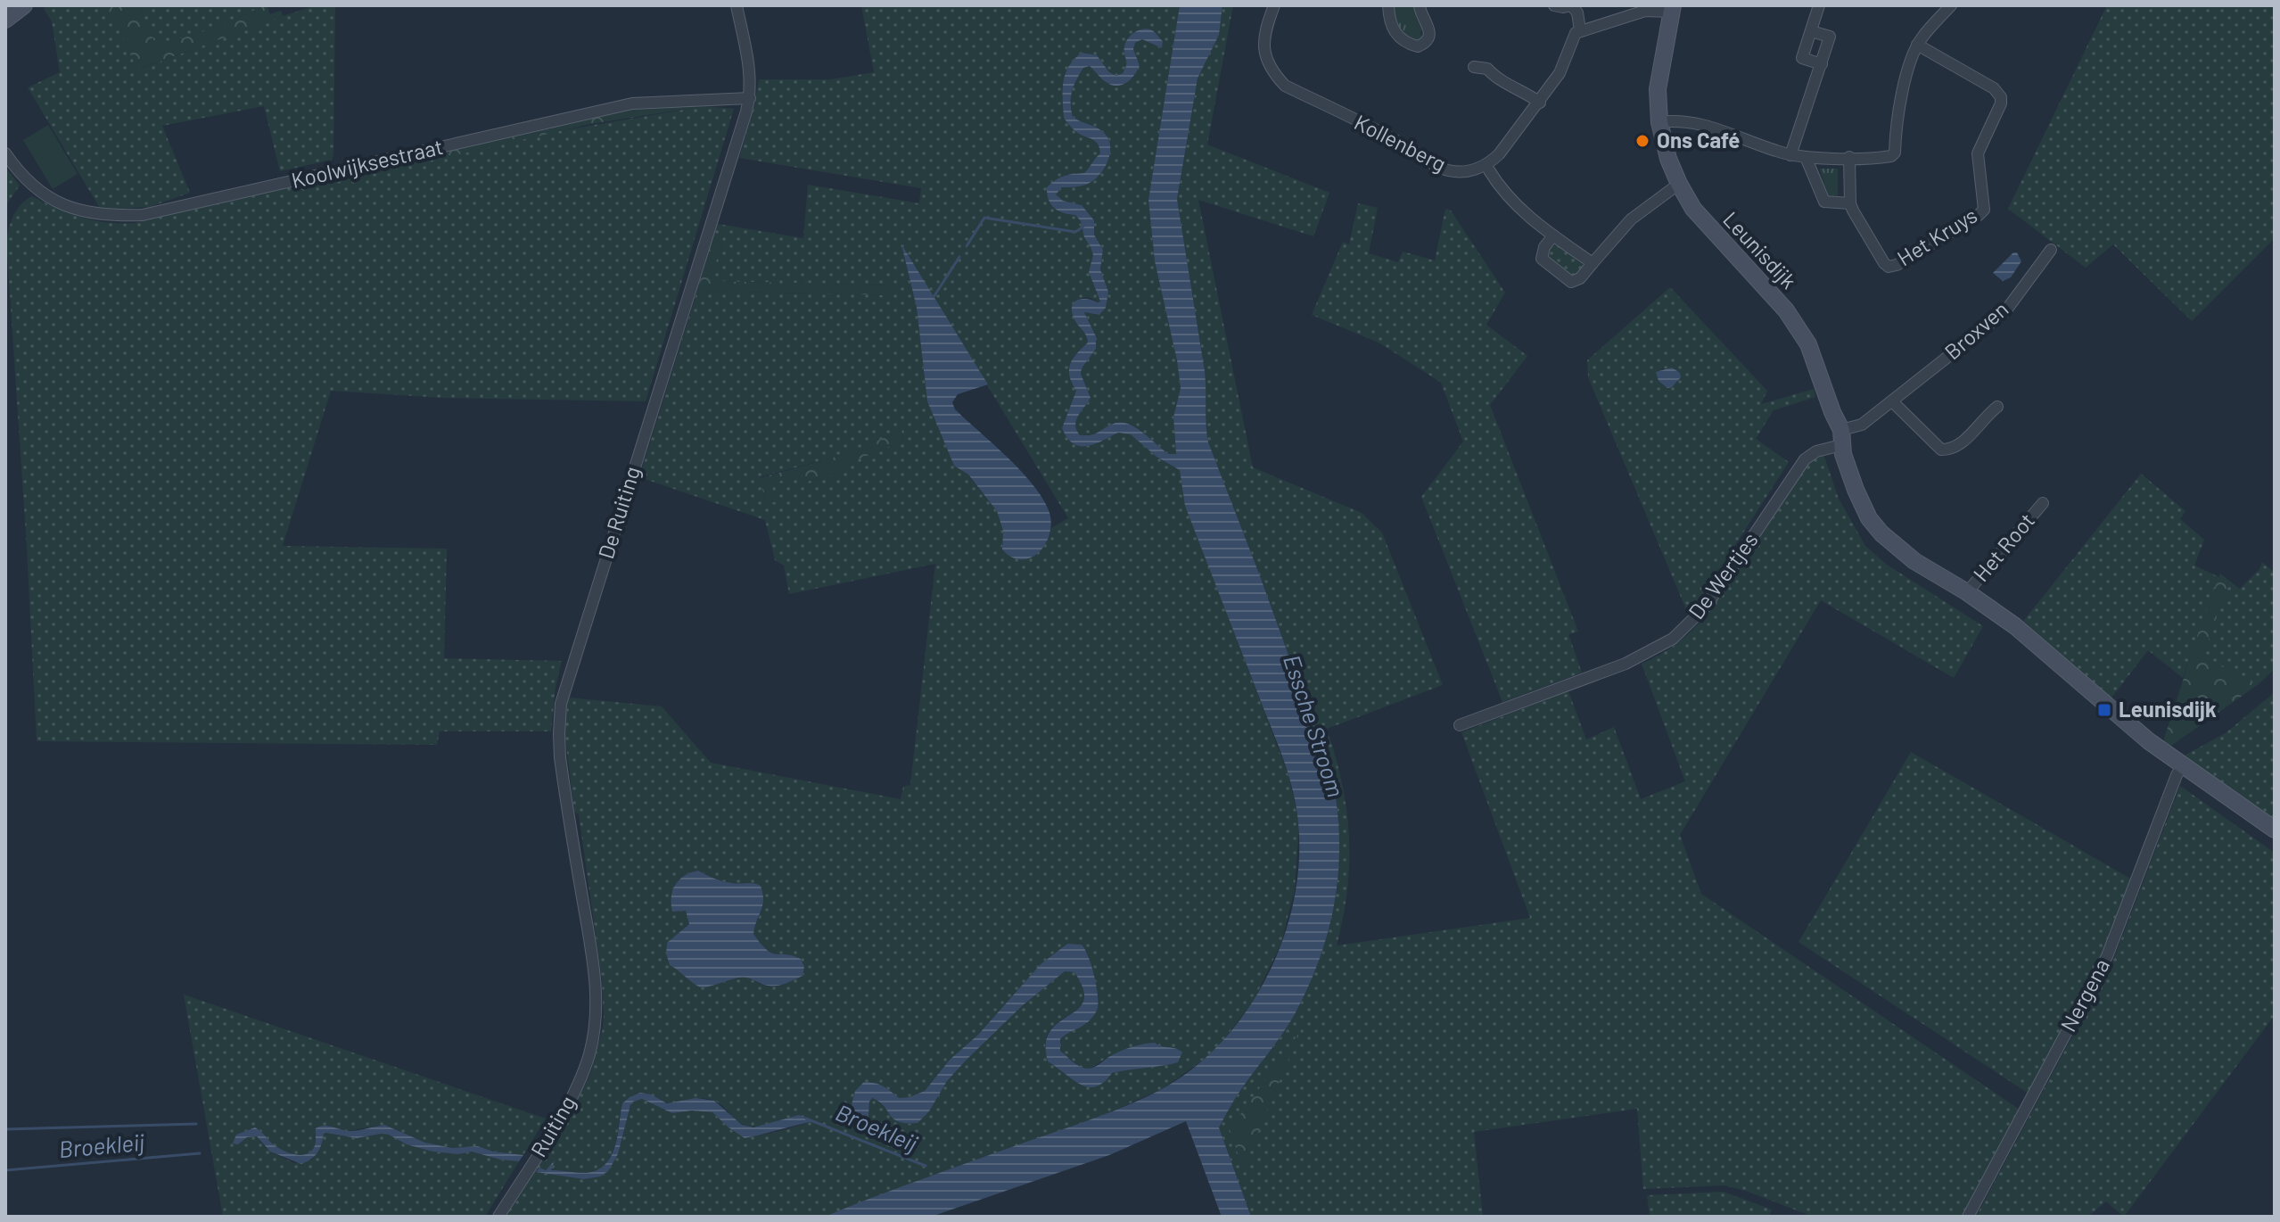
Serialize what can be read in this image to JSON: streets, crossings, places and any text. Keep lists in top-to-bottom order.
{
  "streets": {
    "street": [
      "Kollenberg",
      "Koolwijksestraat",
      "Het Kruys",
      "Leunisdijk",
      "Broxven",
      "De Ruiting",
      "Het Root",
      "De Wertjes",
      "Nergena",
      "Ruiting"
    ]
  },
  "crossings": [
    ["Koolwijksestraat", "De Ruiting"],
    ["Leunisdijk", "Broxven"],
    ["Leunisdijk", "Het Root"],
    ["Leunisdijk", "De Wertjes"],
    ["Leunisdijk", "Nergena"],
    ["Broxven", "De Wertjes"],
    ["De Ruiting", "Ruiting"]
  ],
  "water": ["Essche Stroom", "Broekleij"],
  "places": {
    "other": ["Ons Café"],
    "transit": ["Leunisdijk"]
  }
}
